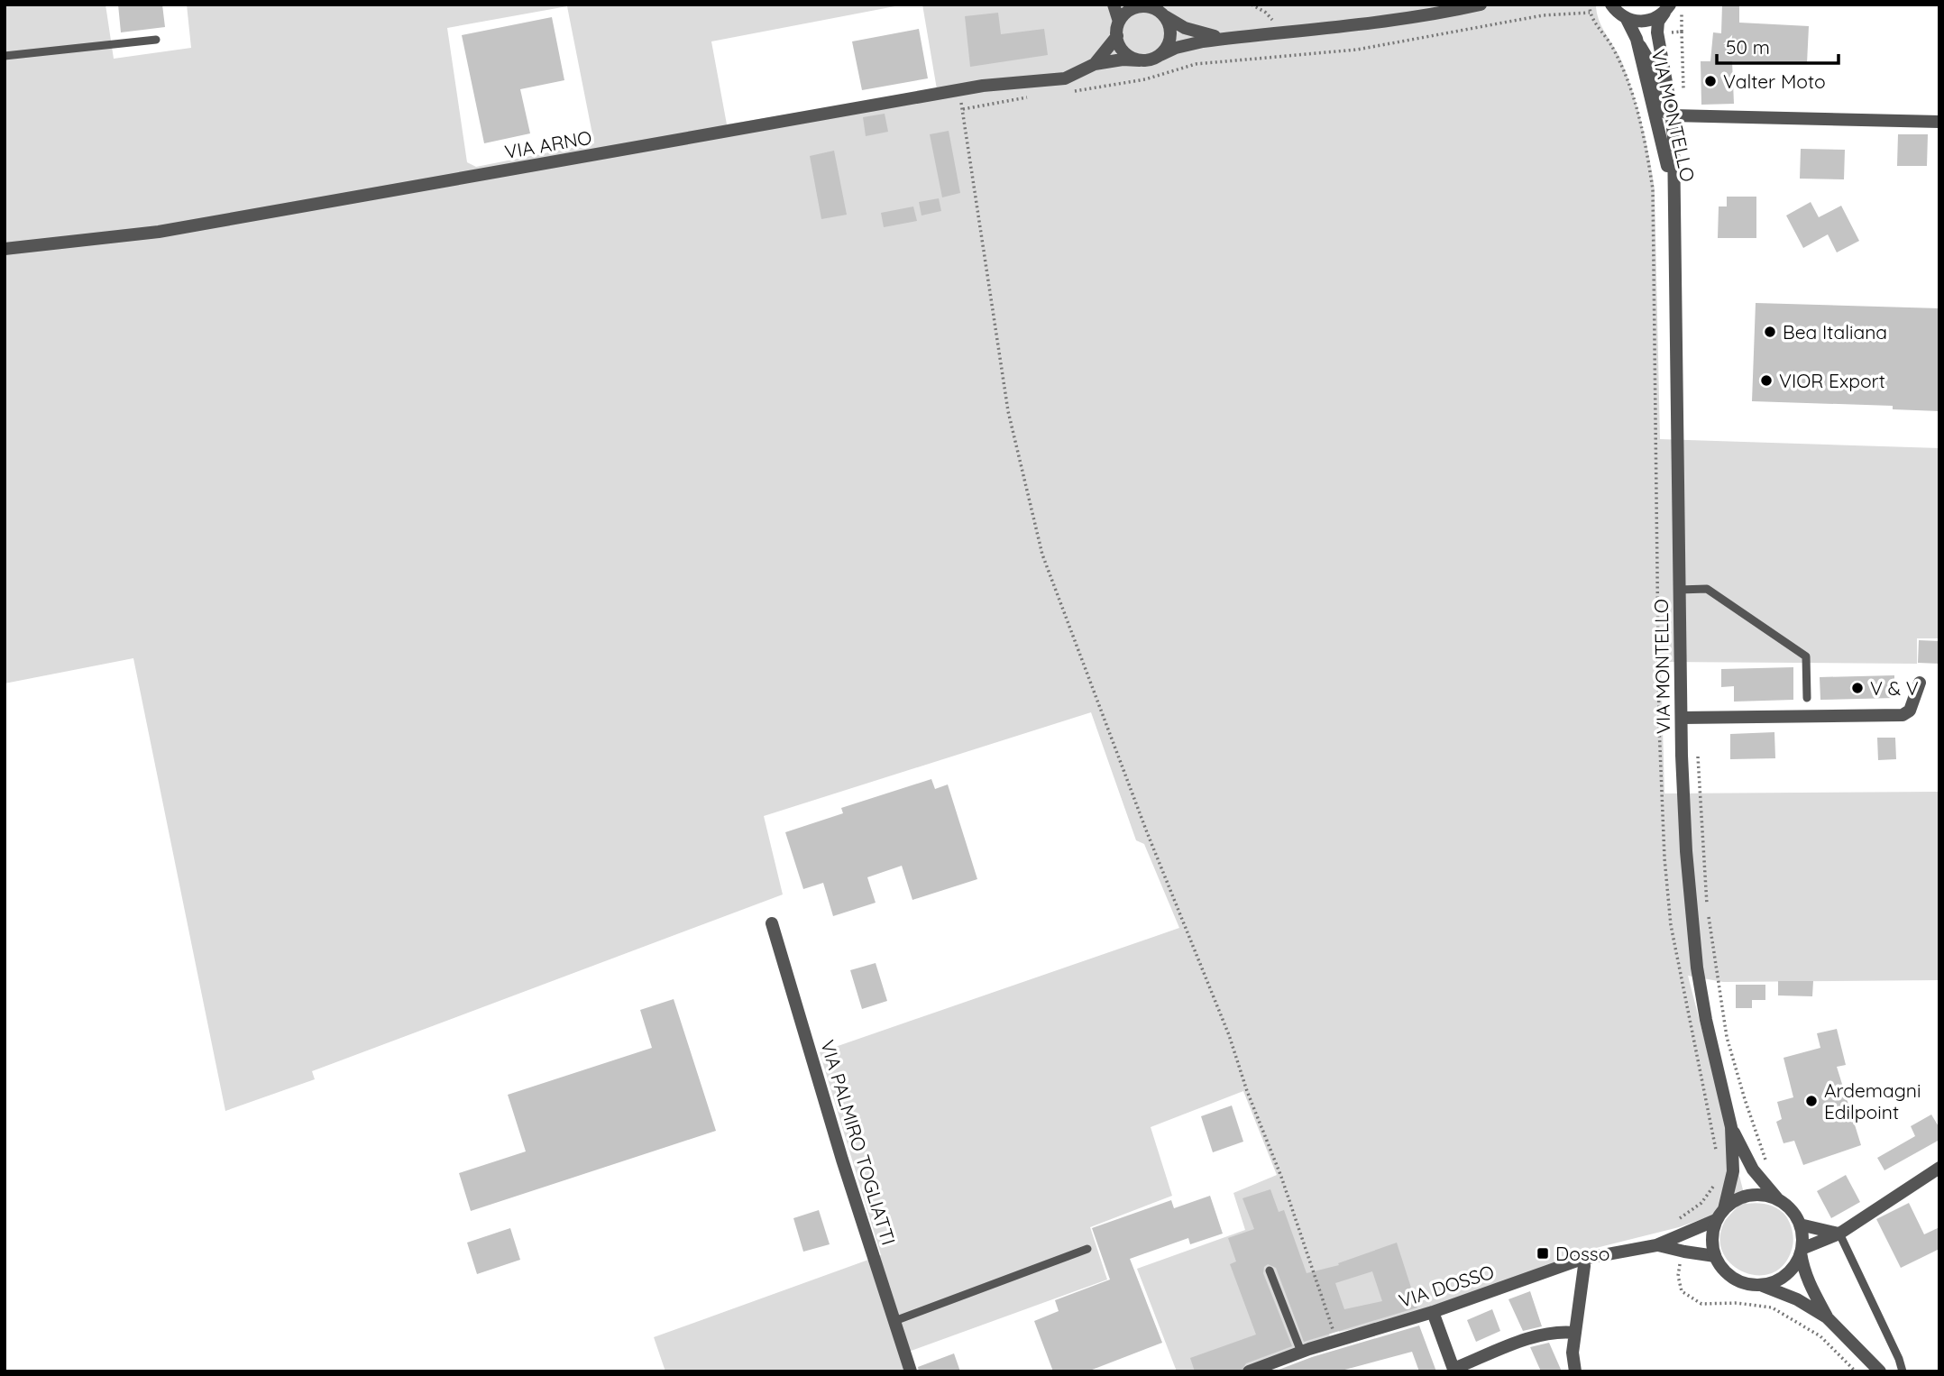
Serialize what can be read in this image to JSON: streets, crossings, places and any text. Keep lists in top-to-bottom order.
{
  "streets": {
    "street": [
      "VIA MONTELLO",
      "VIA ARNO",
      "VIA PALMIRO TOGLIATTI",
      "VIA DOSSO"
    ]
  },
  "crossings": [
    ["VIA MONTELLO", "VIA DOSSO"]
  ],
  "places": {
    "other": [
      "Valter Moto",
      "Bea Italiana",
      "VIOR Export",
      "V & V",
      "Ardemagni Edilpoint"
    ],
    "transit": ["Dosso"]
  },
  "scale_bar": "50 m"
}
